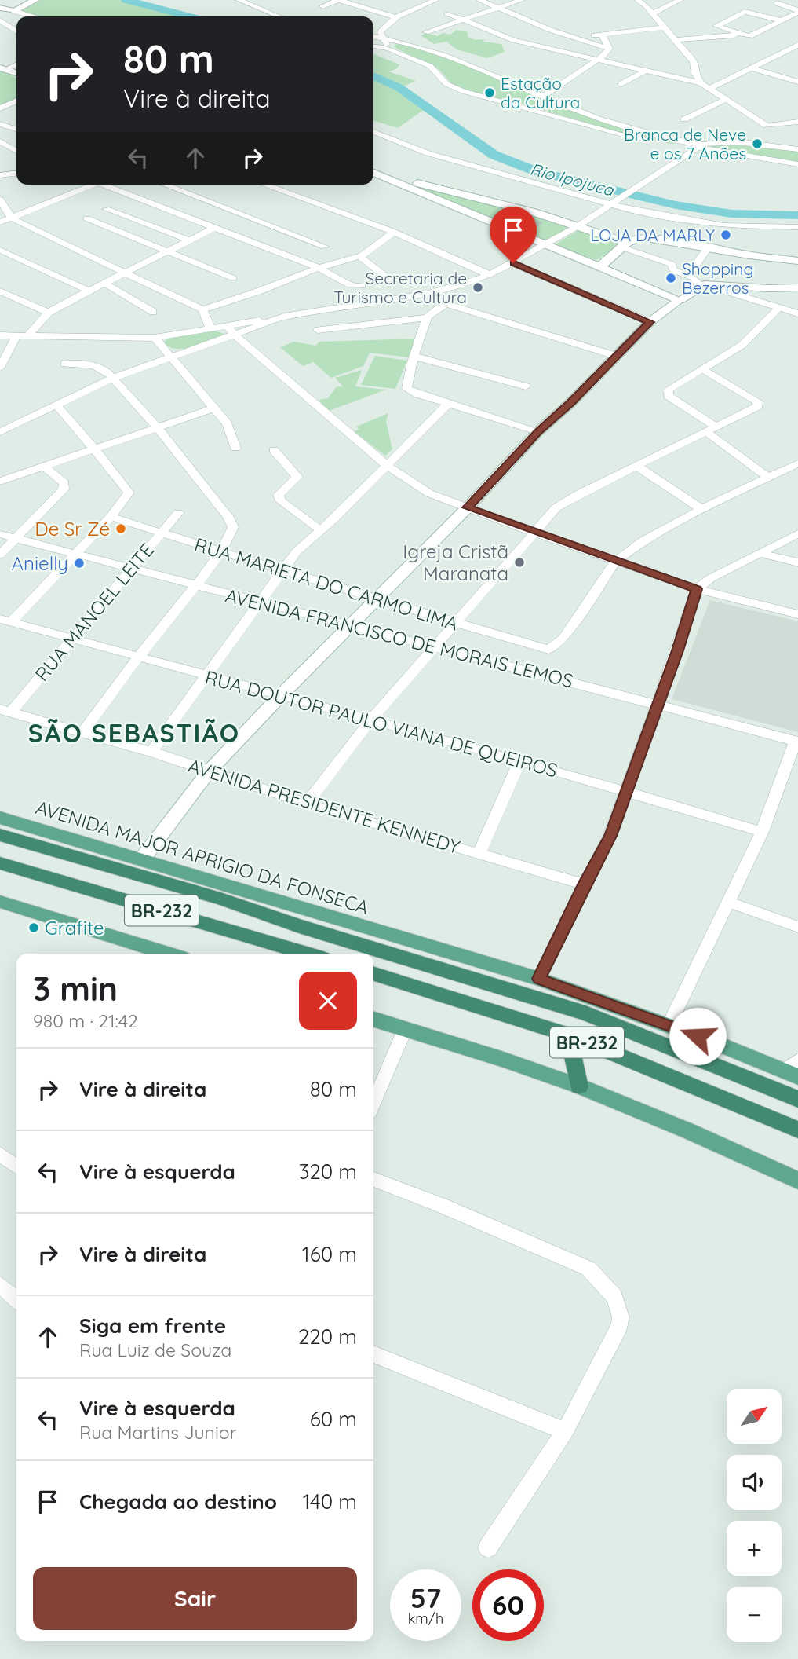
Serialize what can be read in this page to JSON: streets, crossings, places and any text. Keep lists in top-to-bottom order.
{
  "streets": {
    "highway": ["BR-232"],
    "main road": ["AVENIDA MAJOR APRIGIO DA FONSECA"],
    "street": [
      "RUA MARIETA DO CARMO LIMA",
      "RUA MANOEL LEITE",
      "AVENIDA FRANCISCO DE MORAIS LEMOS",
      "RUA DOUTOR PAULO VIANA DE QUEIROS",
      "AVENIDA PRESIDENTE KENNEDY"
    ]
  },
  "crossings": [
    ["RUA MARIETA DO CARMO LIMA", "RUA MANOEL LEITE"],
    ["RUA MANOEL LEITE", "AVENIDA FRANCISCO DE MORAIS LEMOS"],
    ["RUA MANOEL LEITE", "RUA DOUTOR PAULO VIANA DE QUEIROS"],
    ["RUA MANOEL LEITE", "AVENIDA PRESIDENTE KENNEDY"]
  ],
  "districts": ["SÃO SEBASTIÃO"],
  "water": ["Rio Ipojuca"],
  "places": [
    "Estação da Cultura",
    "Branca de Neve e os 7 Anões",
    "LOJA DA MARLY",
    "Shopping Bezerros",
    "Secretaria de Turismo e Cultura",
    "De Sr Zé",
    "Igreja Cristã Maranata",
    "Anielly",
    "Grafite"
  ],
  "north": "top right",
  "page": {
    "turn": ["80 m", "Vire à direita"],
    "heading": ["3 min", "980 m · 21:42"],
    "list": [
      {
        "name": "Vire à direita",
        "value": "80 m"
      },
      {
        "name": "Vire à esquerda",
        "value": "320 m"
      },
      {
        "name": "Vire à direita",
        "value": "160 m"
      },
      {
        "name": "Siga em frente",
        "note": "Rua Luiz de Souza",
        "value": "220 m"
      },
      {
        "name": "Vire à esquerda",
        "note": "Rua Martins Junior",
        "value": "60 m"
      },
      {
        "name": "Chegada ao destino",
        "value": "140 m"
      }
    ],
    "map_buttons": ["+", "−"],
    "buttons": "Sair",
    "speed": "57 km/h",
    "limit": "60"
  }
}
